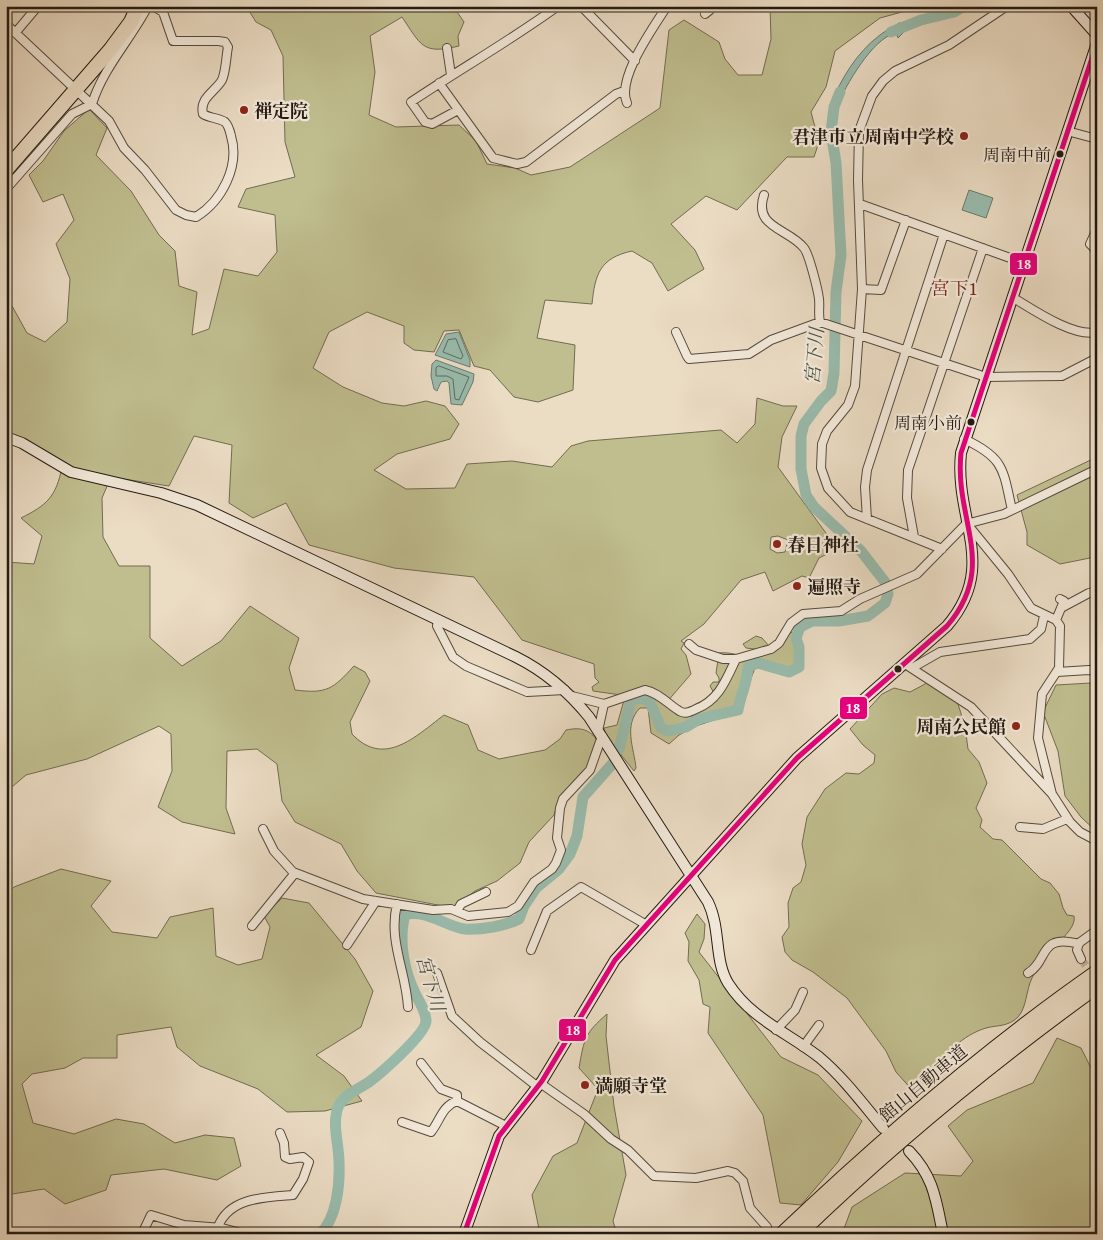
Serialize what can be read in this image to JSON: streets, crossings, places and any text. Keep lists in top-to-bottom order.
{
  "streets": {
    "highway": ["館山自動車道"]
  },
  "districts": ["宮下1"],
  "water": ["宮下川"],
  "places": [
    "禅定院",
    "君津市立周南中学校",
    "周南中前",
    "周南小前",
    "春日神社",
    "遍照寺",
    "周南公民館",
    "満願寺堂"
  ],
  "lines": ["transit line 18"]
}
